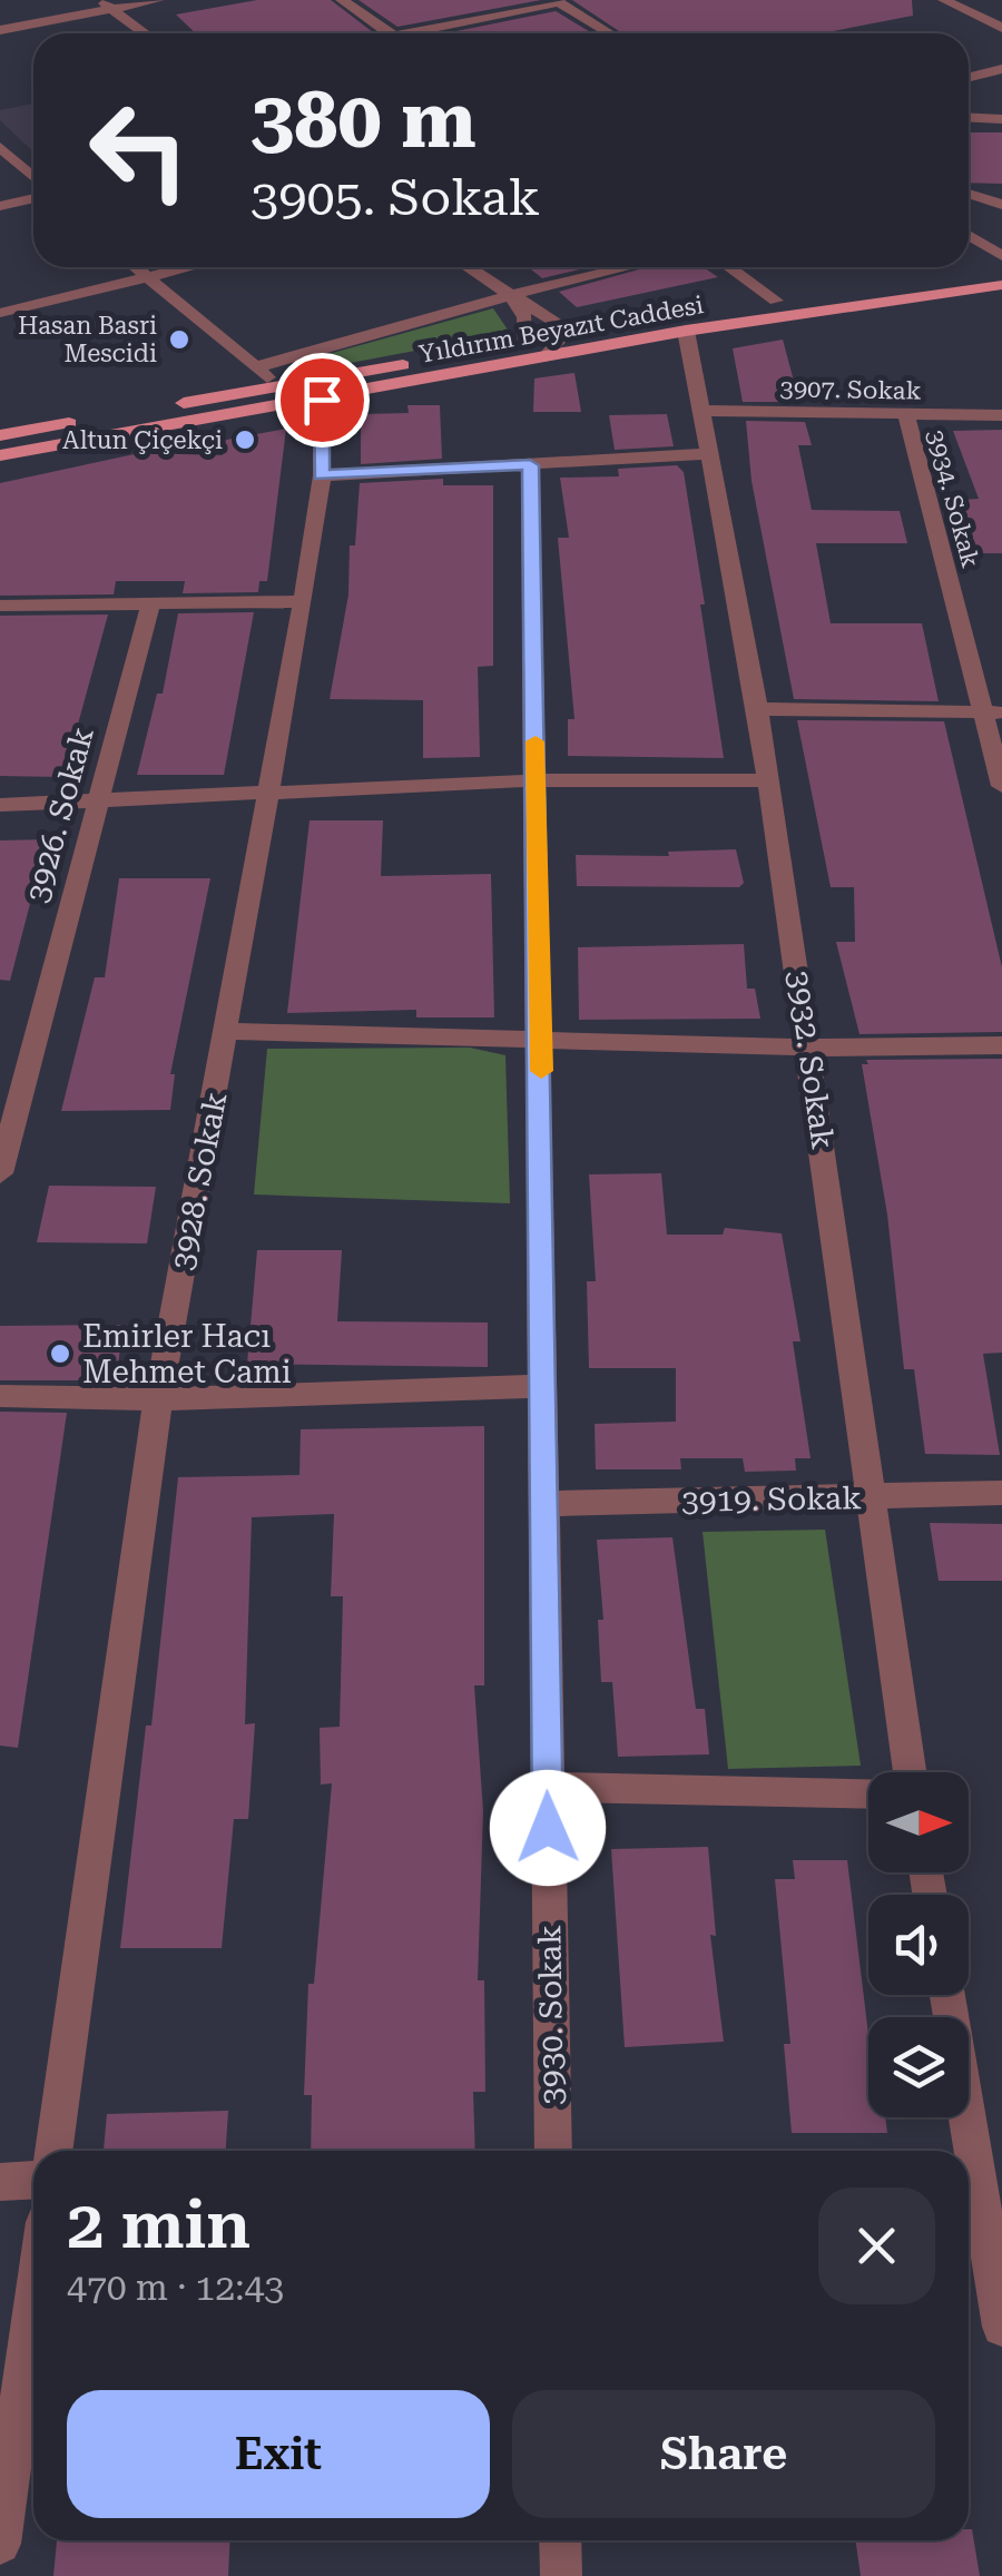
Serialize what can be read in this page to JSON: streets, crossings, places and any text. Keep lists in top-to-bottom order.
{
  "streets": {
    "main road": ["Yıldırım Beyazıt Caddesi"],
    "street": [
      "3907. Sokak",
      "3934. Sokak",
      "3926. Sokak",
      "3932. Sokak",
      "3928. Sokak",
      "3919. Sokak",
      "3930. Sokak"
    ]
  },
  "crossings": [
    ["Yıldırım Beyazıt Caddesi", "3932. Sokak"],
    ["Yıldırım Beyazıt Caddesi", "3928. Sokak"],
    ["3907. Sokak", "3934. Sokak"],
    ["3907. Sokak", "3932. Sokak"],
    ["3932. Sokak", "3919. Sokak"],
    ["3919. Sokak", "3930. Sokak"]
  ],
  "places": ["Hasan Basri Mescidi", "Altun Çiçekçi", "Emirler Hacı Mehmet Cami"],
  "north": "right",
  "page": {
    "turn": ["380 m", "3905. Sokak"],
    "heading": ["2 min", "470 m · 12:43"],
    "buttons": ["Exit", "Share"]
  }
}
